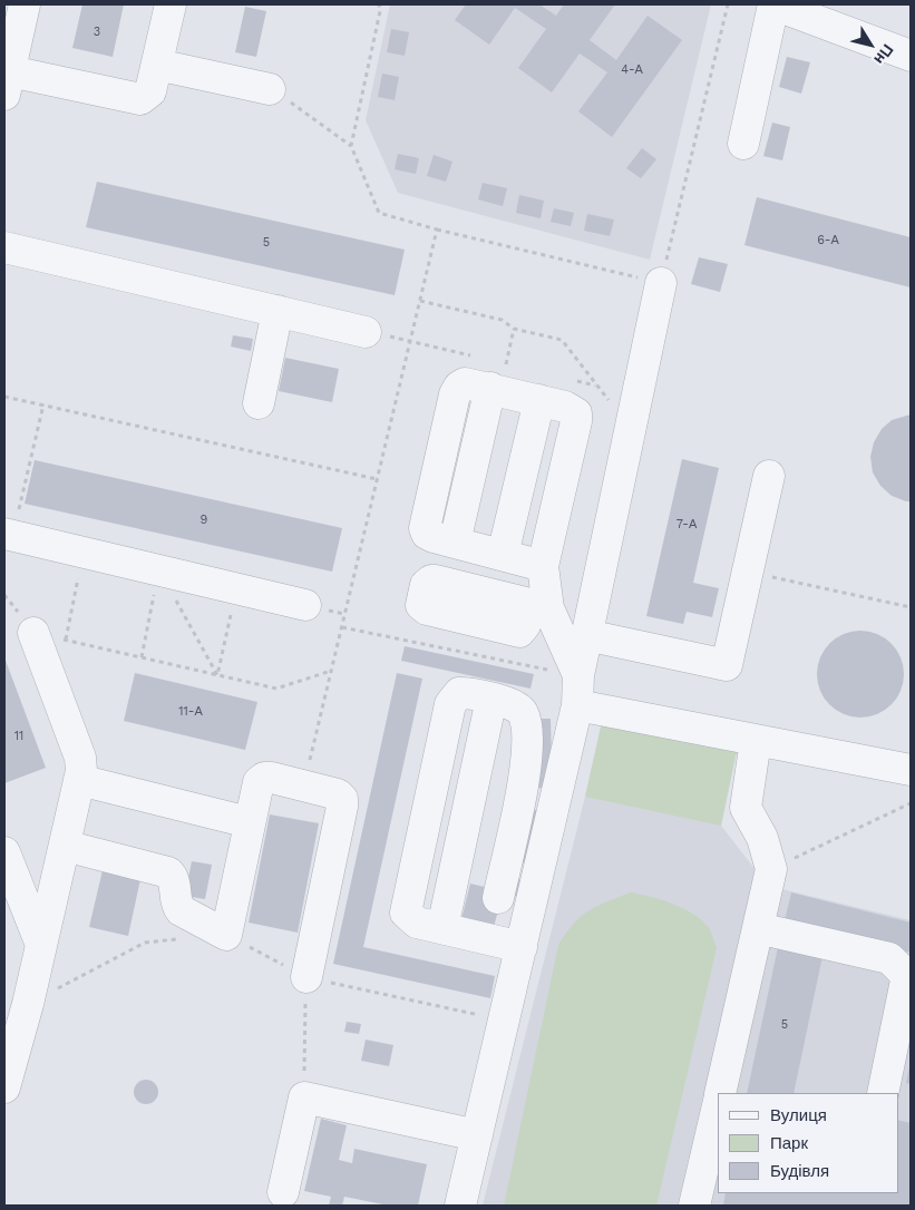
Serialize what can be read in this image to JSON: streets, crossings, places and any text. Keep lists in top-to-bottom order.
{
  "house_numbers": [
    "3",
    "4-А",
    "6-А",
    "5",
    "9",
    "7-А",
    "11-А",
    "11",
    "5"
  ],
  "legend": ["Вулиця", "Парк", "Будівля"],
  "north": "bottom right"
}
